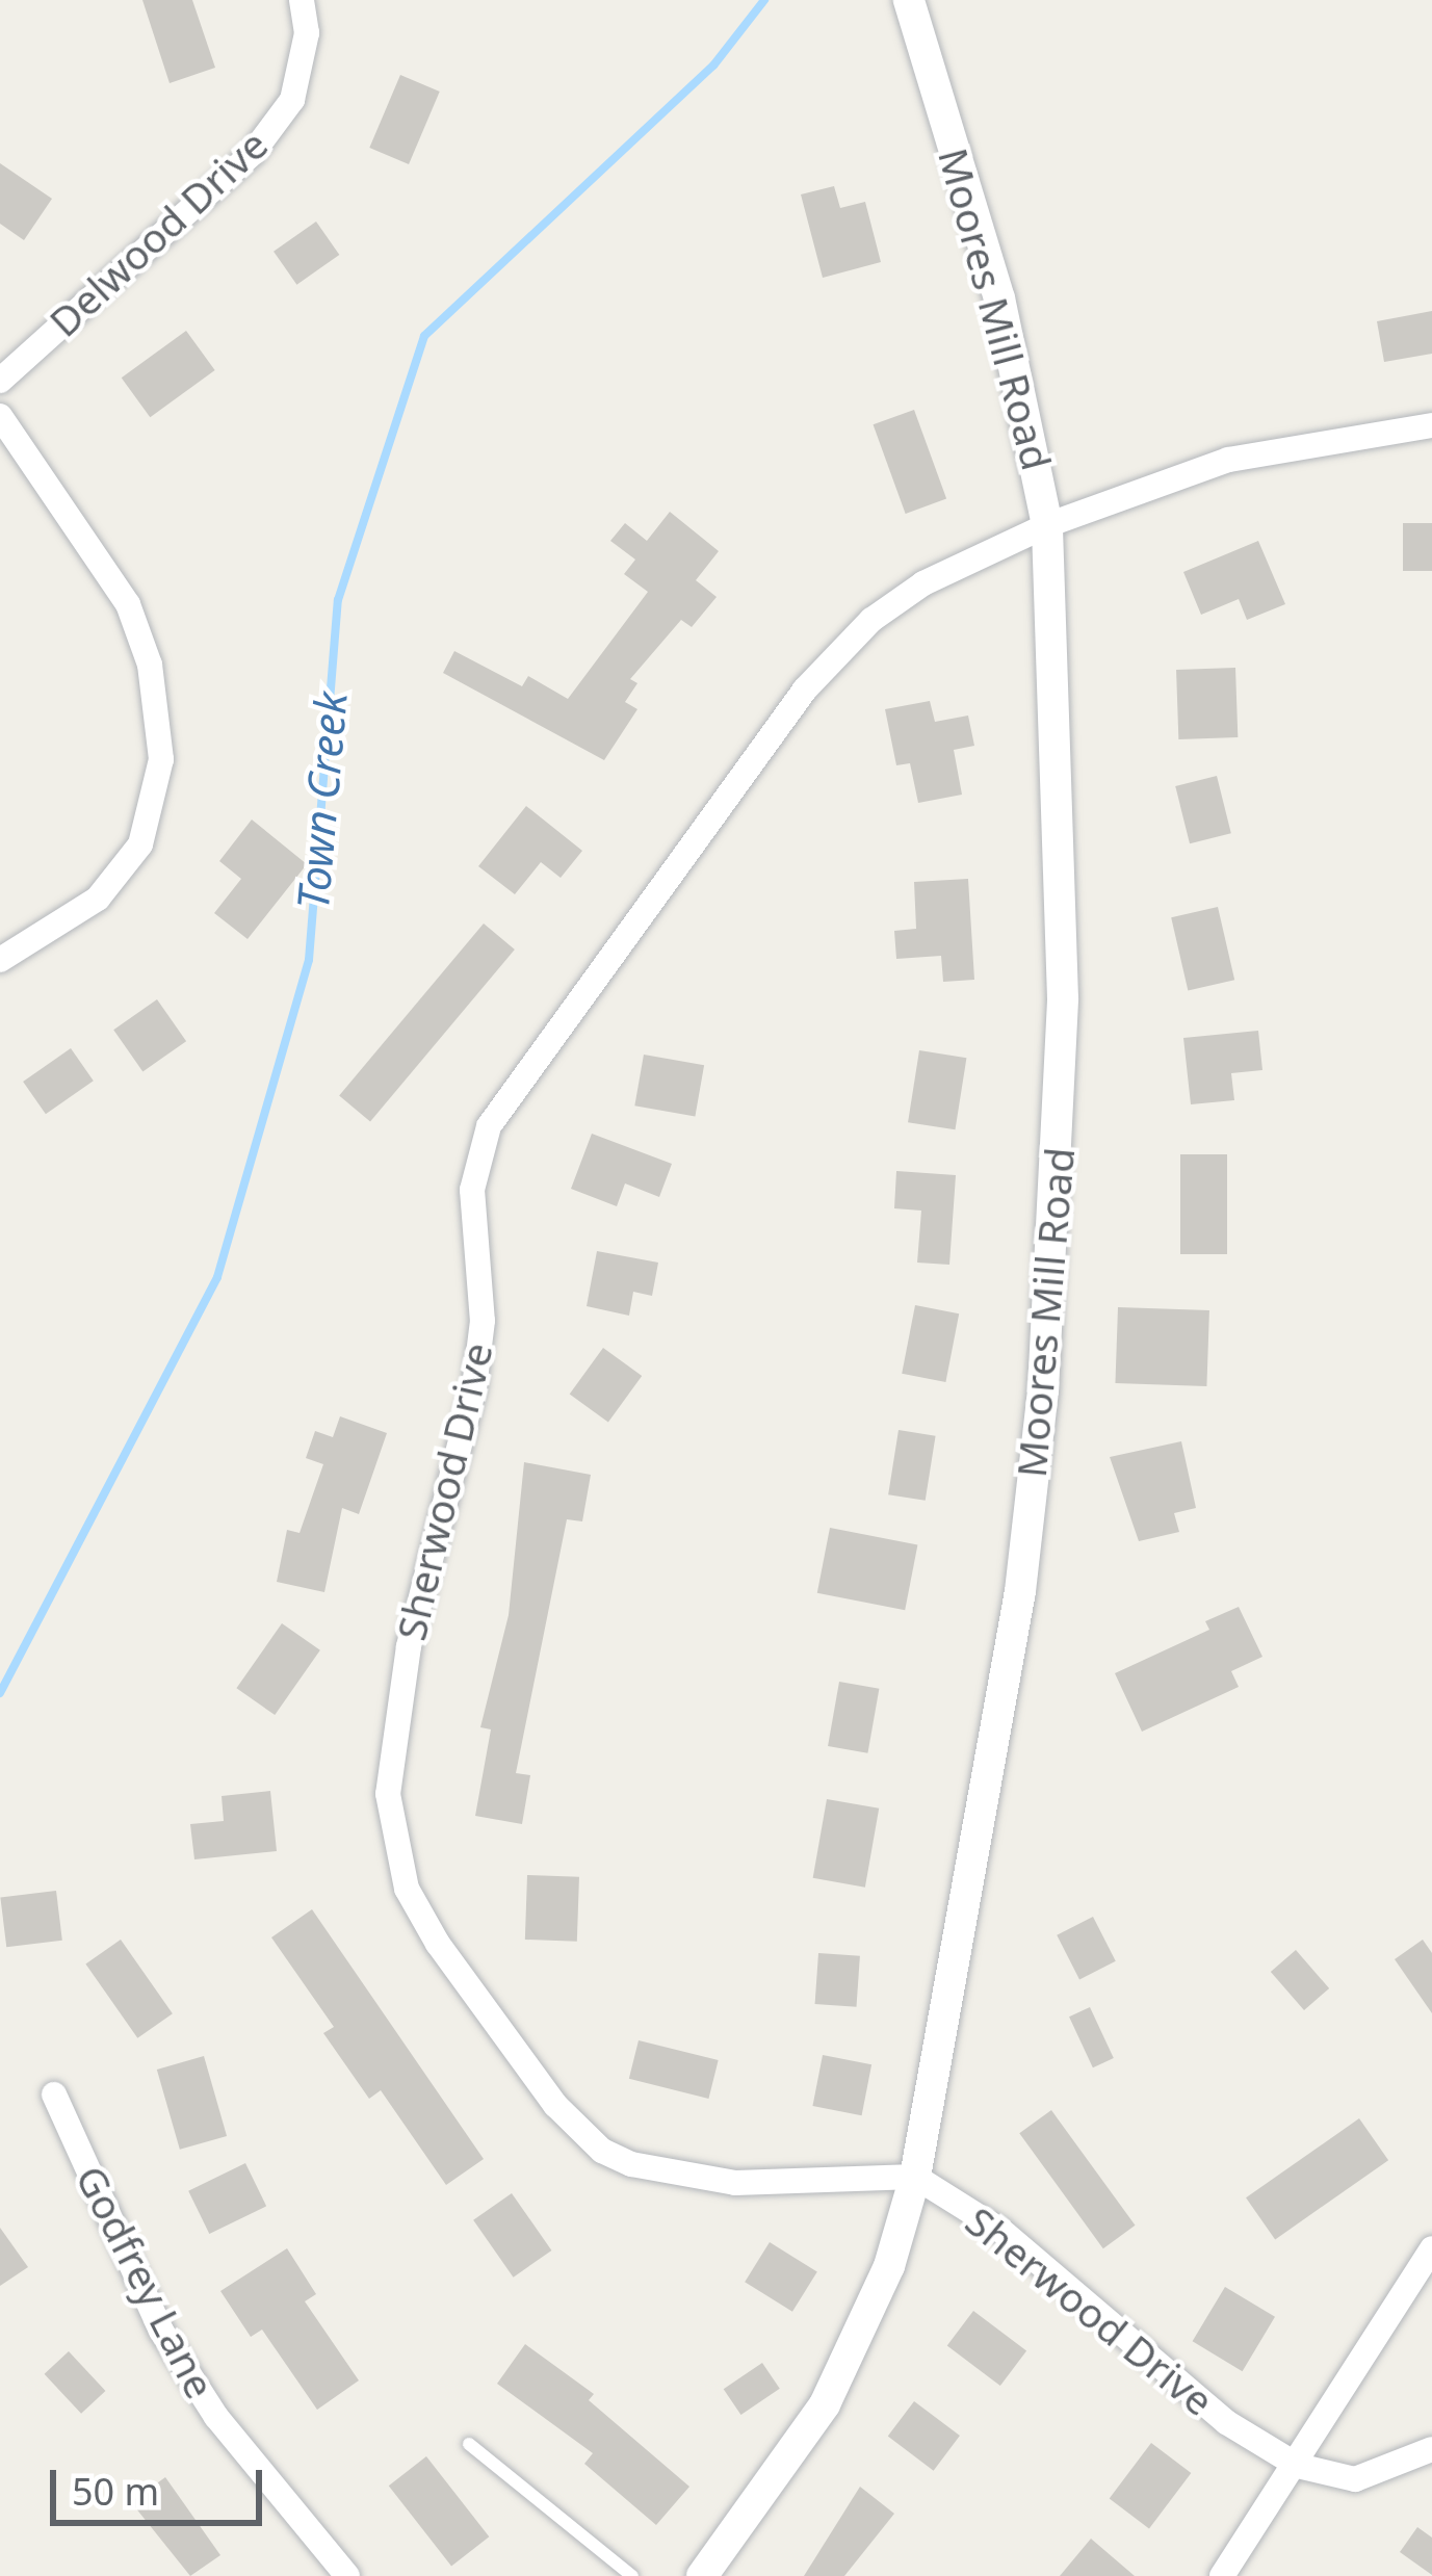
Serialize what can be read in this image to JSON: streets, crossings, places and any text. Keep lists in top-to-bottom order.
{
  "streets": {
    "street": [
      "Delwood Drive",
      "Moores Mill Road",
      "Sherwood Drive",
      "Godfrey Lane"
    ]
  },
  "crossings": [
    ["Moores Mill Road", "Sherwood Drive"]
  ],
  "water": ["Town Creek"],
  "scale_bar": "50 m"
}
